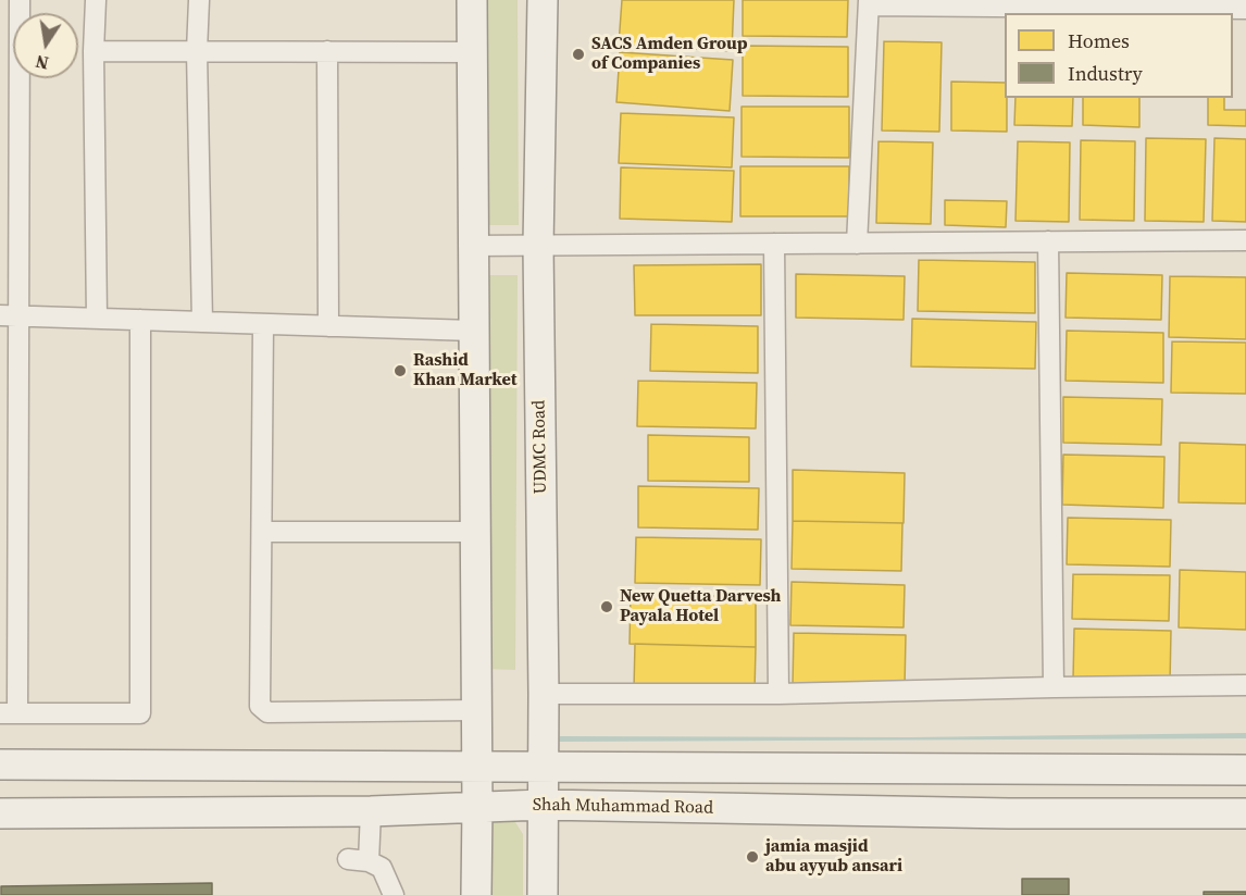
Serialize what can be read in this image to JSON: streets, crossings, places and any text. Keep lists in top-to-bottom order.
{
  "streets": {
    "main road": ["UDMC Road", "Shah Muhammad Road"]
  },
  "crossings": [
    ["UDMC Road", "Shah Muhammad Road"]
  ],
  "places": [
    "SACS Amden Group of Companies",
    "Rashid Khan Market",
    "New Quetta Darvesh Payala Hotel",
    "jamia masjid abu ayyub ansari"
  ],
  "legend": ["Homes", "Industry"],
  "north": "bottom"
}
